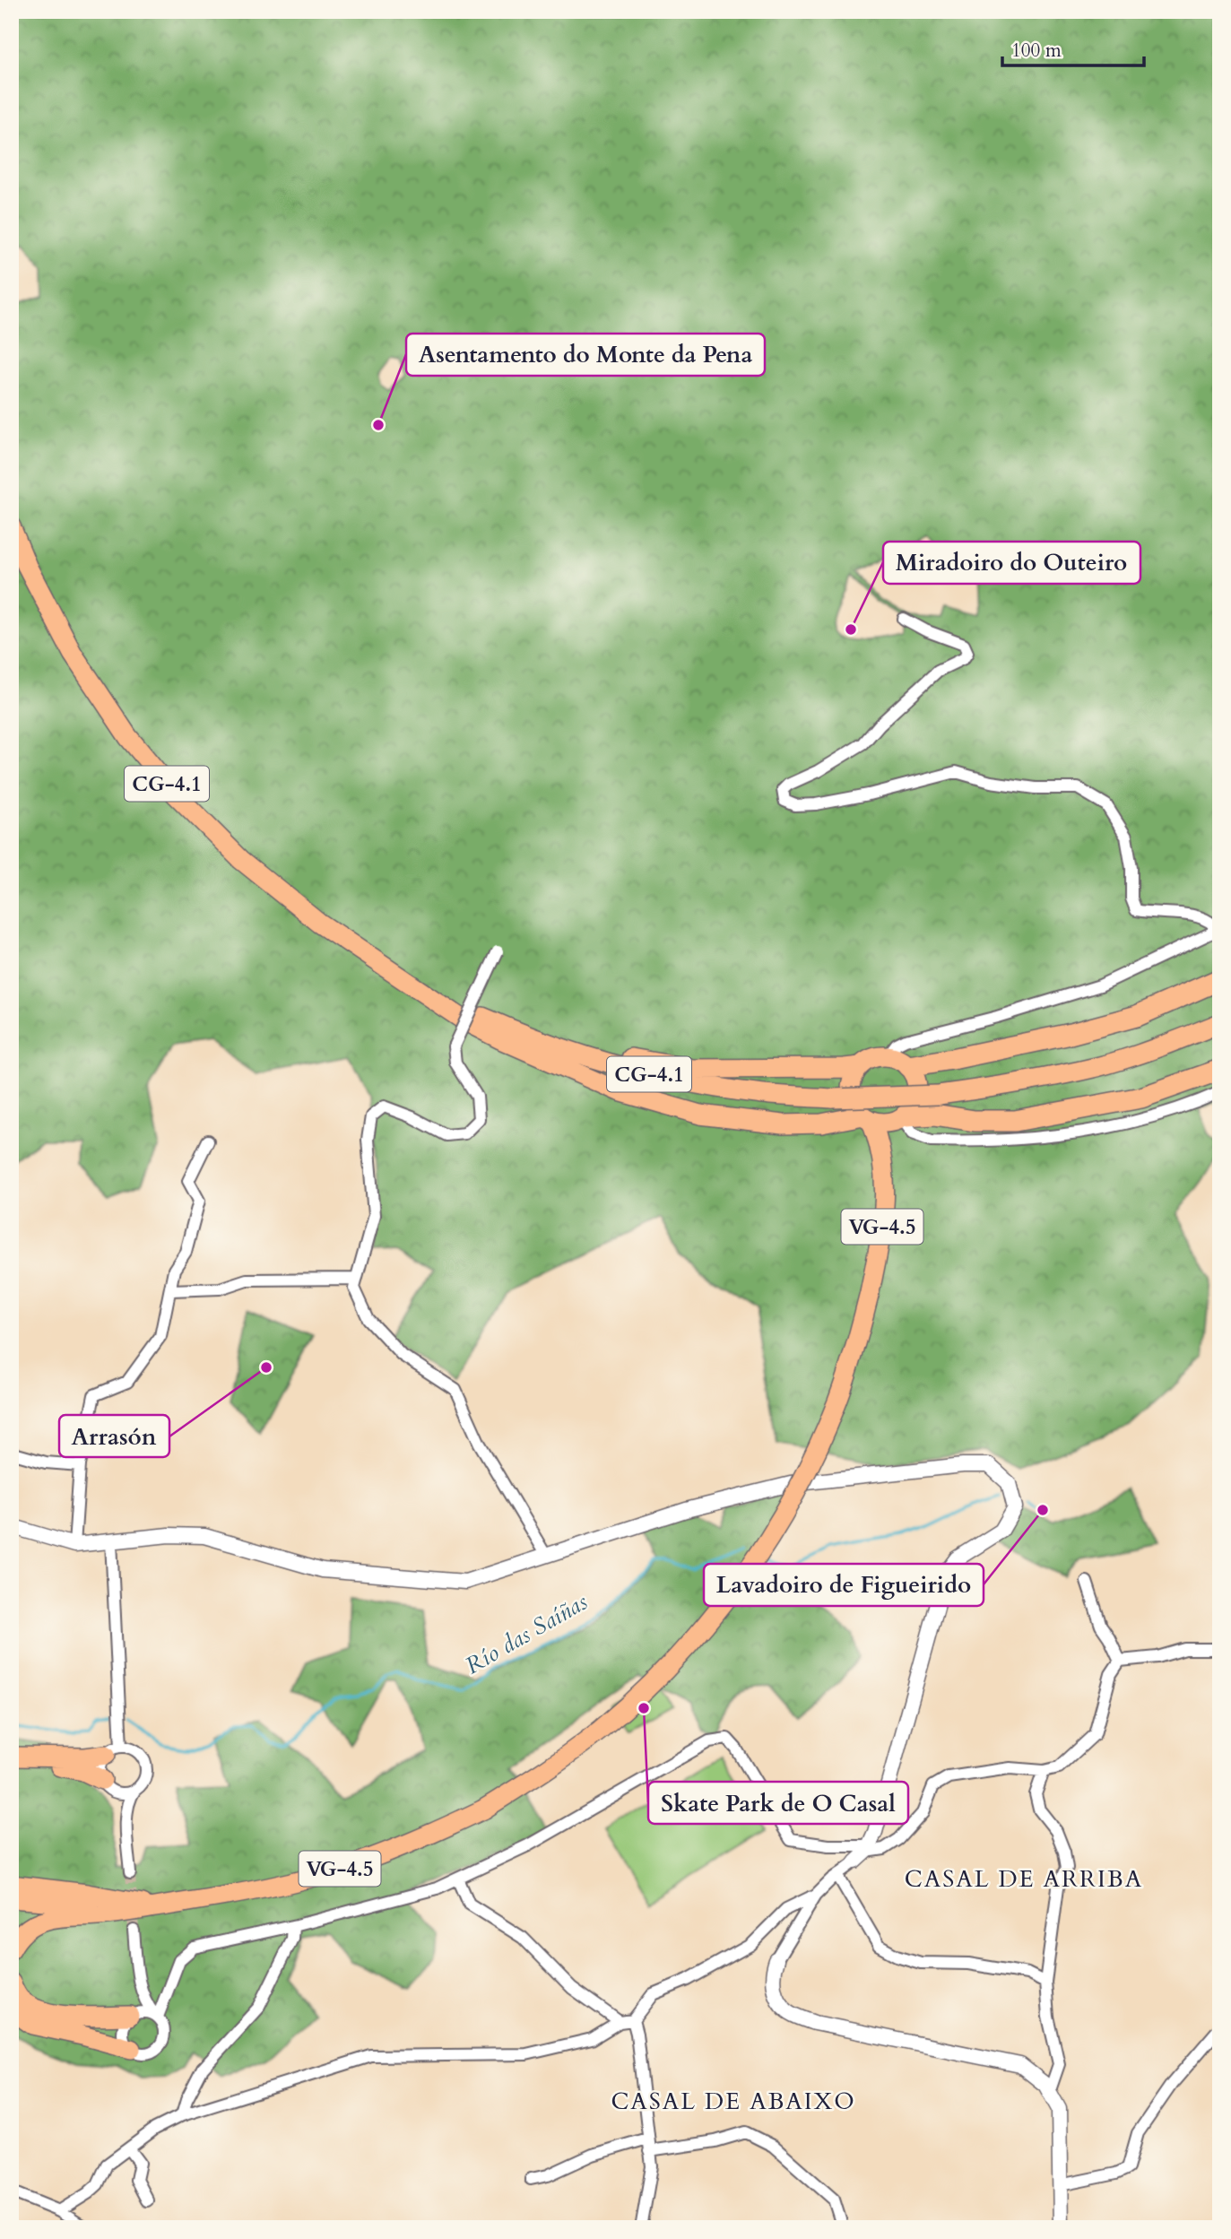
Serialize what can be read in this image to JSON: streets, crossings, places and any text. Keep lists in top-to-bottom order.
{
  "streets": {
    "highway": ["CG-4.1", "VG-4.5"]
  },
  "districts": ["CASAL DE ARRIBA", "CASAL DE ABAIXO"],
  "water": ["Río das Saíñas"],
  "places": [
    "Asentamento do Monte da Pena",
    "Miradoiro do Outeiro",
    "Arrasón",
    "Lavadoiro de Figueirido",
    "Skate Park de O Casal"
  ],
  "scale_bar": "100 m"
}
